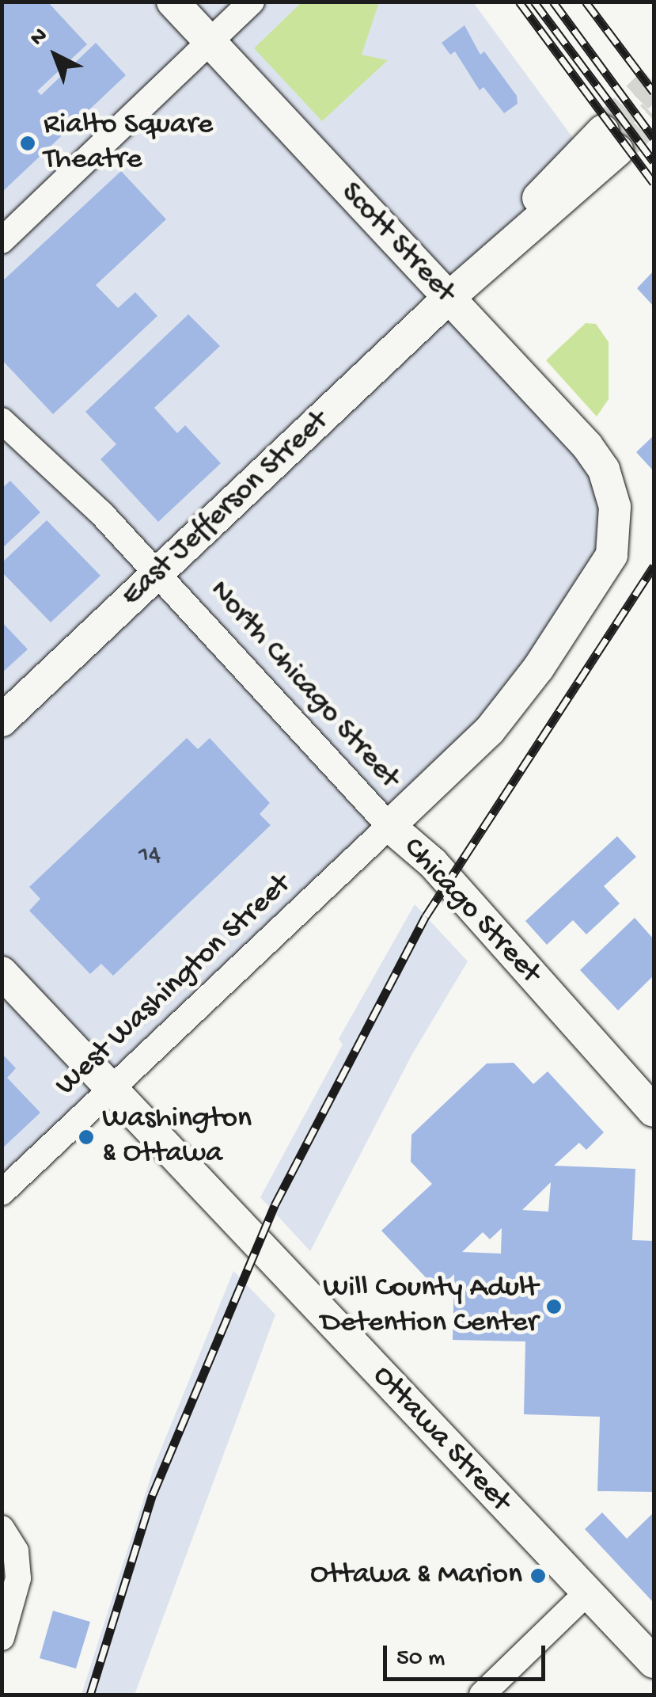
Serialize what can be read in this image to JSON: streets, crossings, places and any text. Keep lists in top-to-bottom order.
{
  "streets": {
    "main road": [
      "Scott Street",
      "East Jefferson Street",
      "Chicago Street",
      "Ottawa Street"
    ],
    "street": ["North Chicago Street", "West Washington Street"]
  },
  "crossings": [
    ["Scott Street", "East Jefferson Street"],
    ["Scott Street", "North Chicago Street"],
    ["Scott Street", "Chicago Street"],
    ["Scott Street", "West Washington Street"],
    ["East Jefferson Street", "North Chicago Street"],
    ["North Chicago Street", "Chicago Street"],
    ["North Chicago Street", "West Washington Street"],
    ["Chicago Street", "West Washington Street"],
    ["West Washington Street", "Ottawa Street"]
  ],
  "places": [
    "Rialto Square Theatre",
    "Washington & Ottawa",
    "Will County Adult Detention Center",
    "Ottawa & Marion"
  ],
  "house_numbers": ["14"],
  "scale_bar": "50 m",
  "north": "top left"
}
